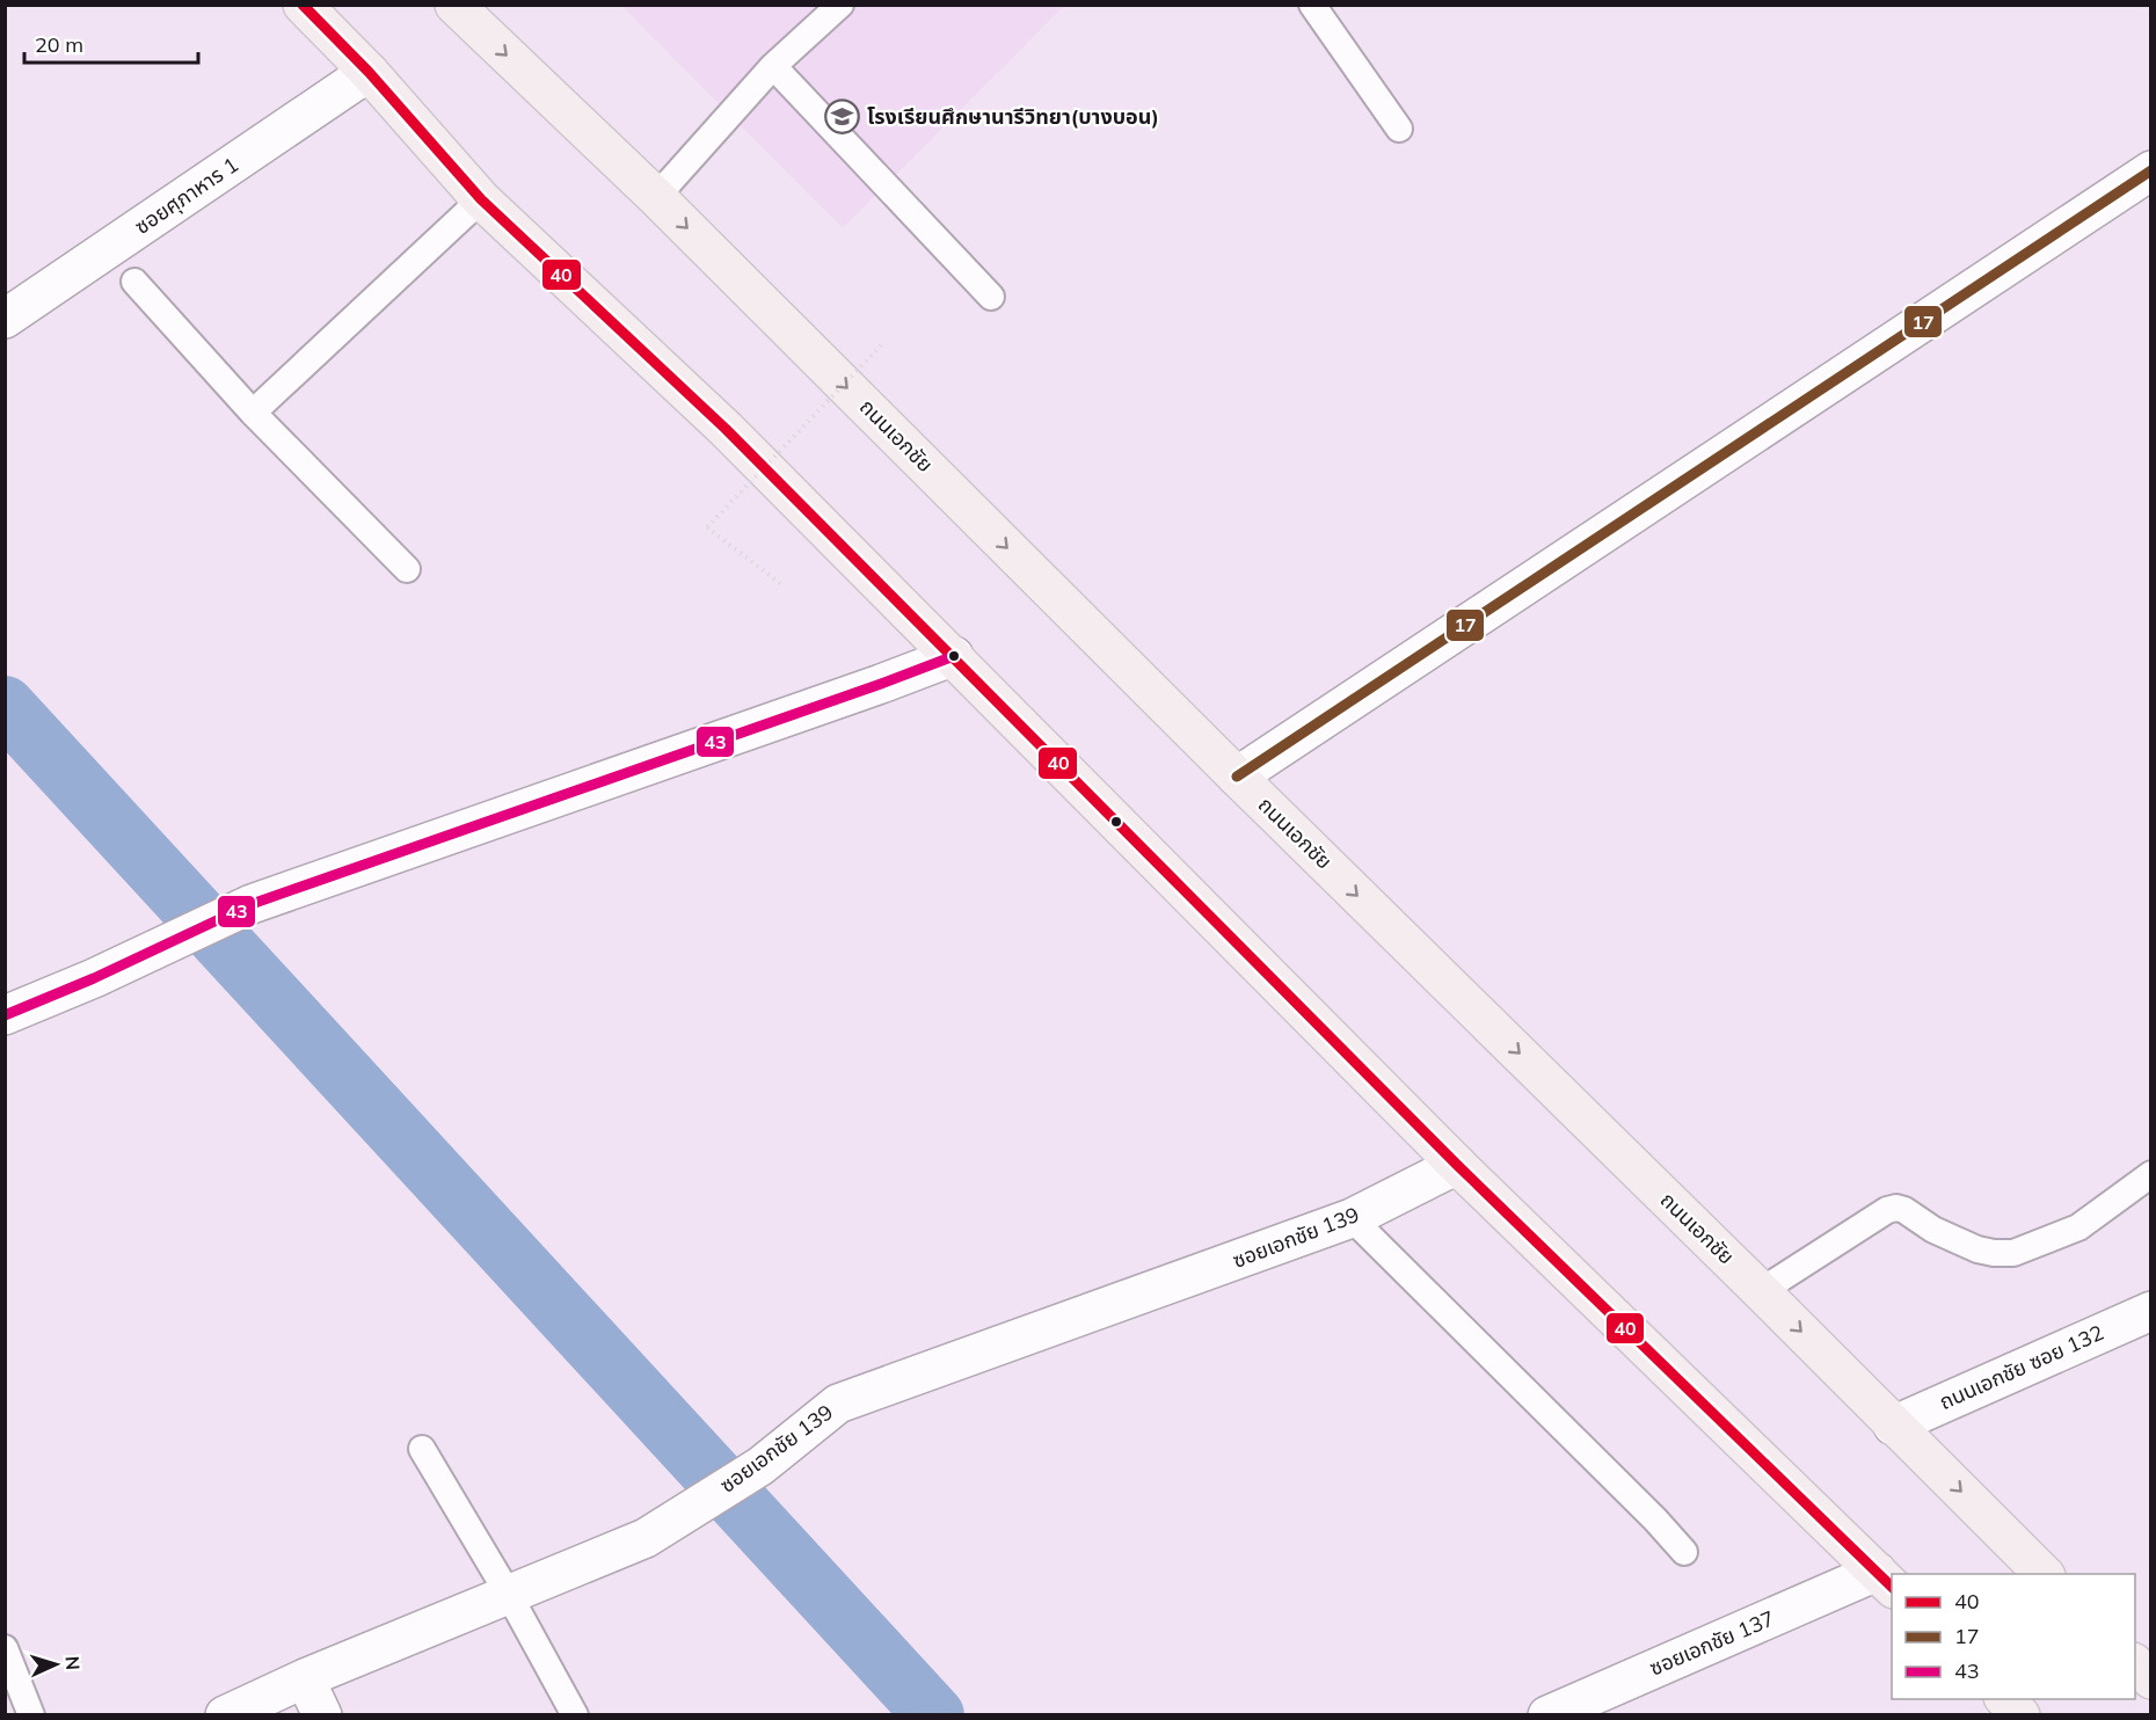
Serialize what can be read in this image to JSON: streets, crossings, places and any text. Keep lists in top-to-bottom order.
{
  "streets": {
    "main road": ["ถนนเอกชัย"],
    "street": [
      "ซอยศุภาหาร 1",
      "ซอยเอกชัย 139",
      "ถนนเอกชัย ซอย 132",
      "ซอยเอกชัย 137"
    ]
  },
  "crossings": [
    ["ถนนเอกชัย", "ถนนเอกชัย ซอย 132"]
  ],
  "places": {
    "school or university": ["โรงเรียนศึกษานารีวิทยา(บางบอน)"]
  },
  "lines": ["transit line 40", "transit line 17", "transit line 43"],
  "legend": ["40", "17", "43"],
  "scale_bar": "20 m",
  "north": "right"
}
